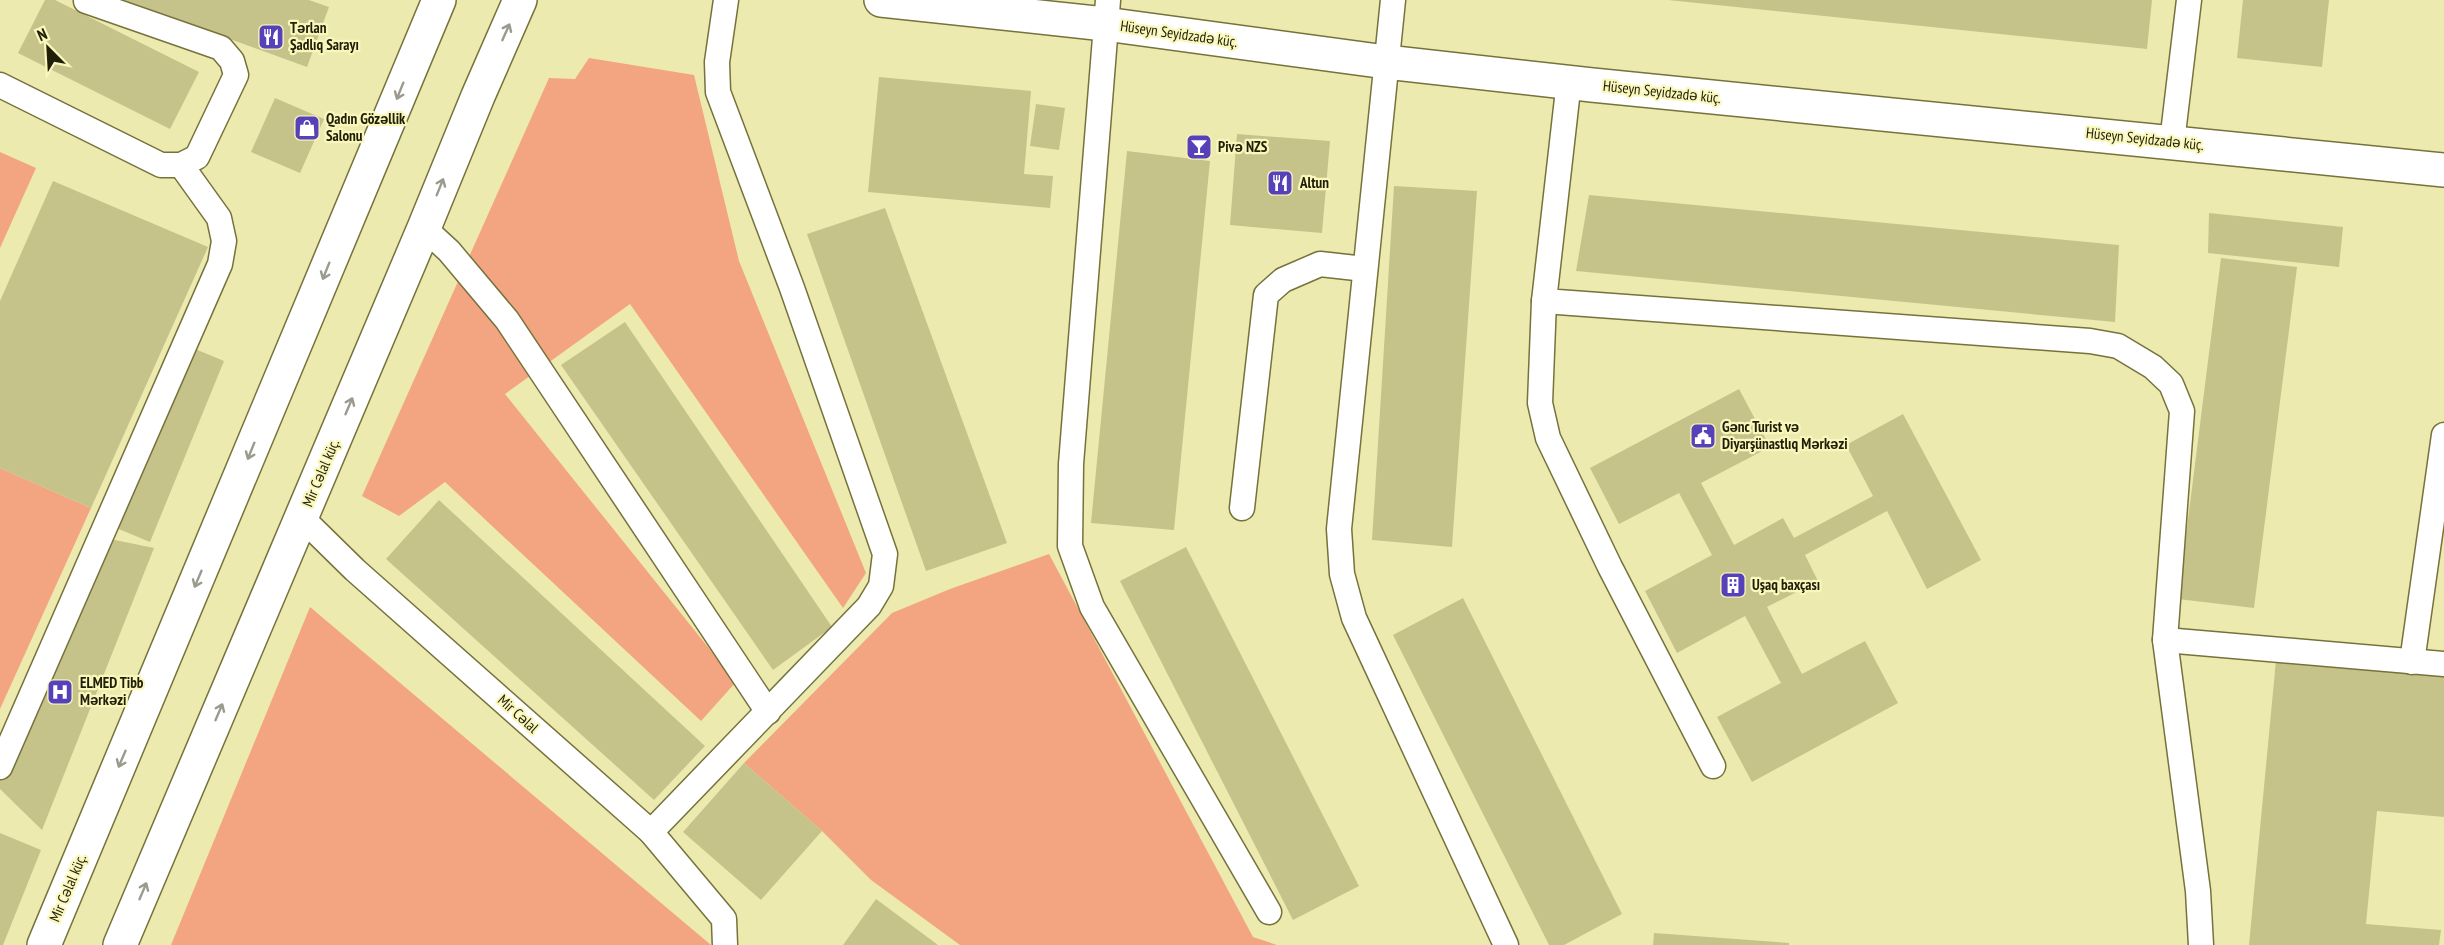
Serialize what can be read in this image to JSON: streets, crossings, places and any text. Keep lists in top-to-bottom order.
{
  "streets": {
    "street": ["Hüseyn Seyidzadə küç.", "Mir Cəlal küç."],
    "lane": ["Mir Cəlal"]
  },
  "crossings": [
    ["Mir Cəlal küç.", "Mir Cəlal"]
  ],
  "places": {
    "restaurant": ["Tərlan Şadlıq Sarayı", "Altun"],
    "shop": ["Qadın Gözəllik Salonu"],
    "bar": ["Pivə NZS"],
    "public building": ["Gənc Turist və Diyarşünastlıq Mərkəzi"],
    "building": ["Uşaq baxçası"],
    "hospital": ["ELMED Tibb Mərkəzi"]
  },
  "north": "top left"
}
